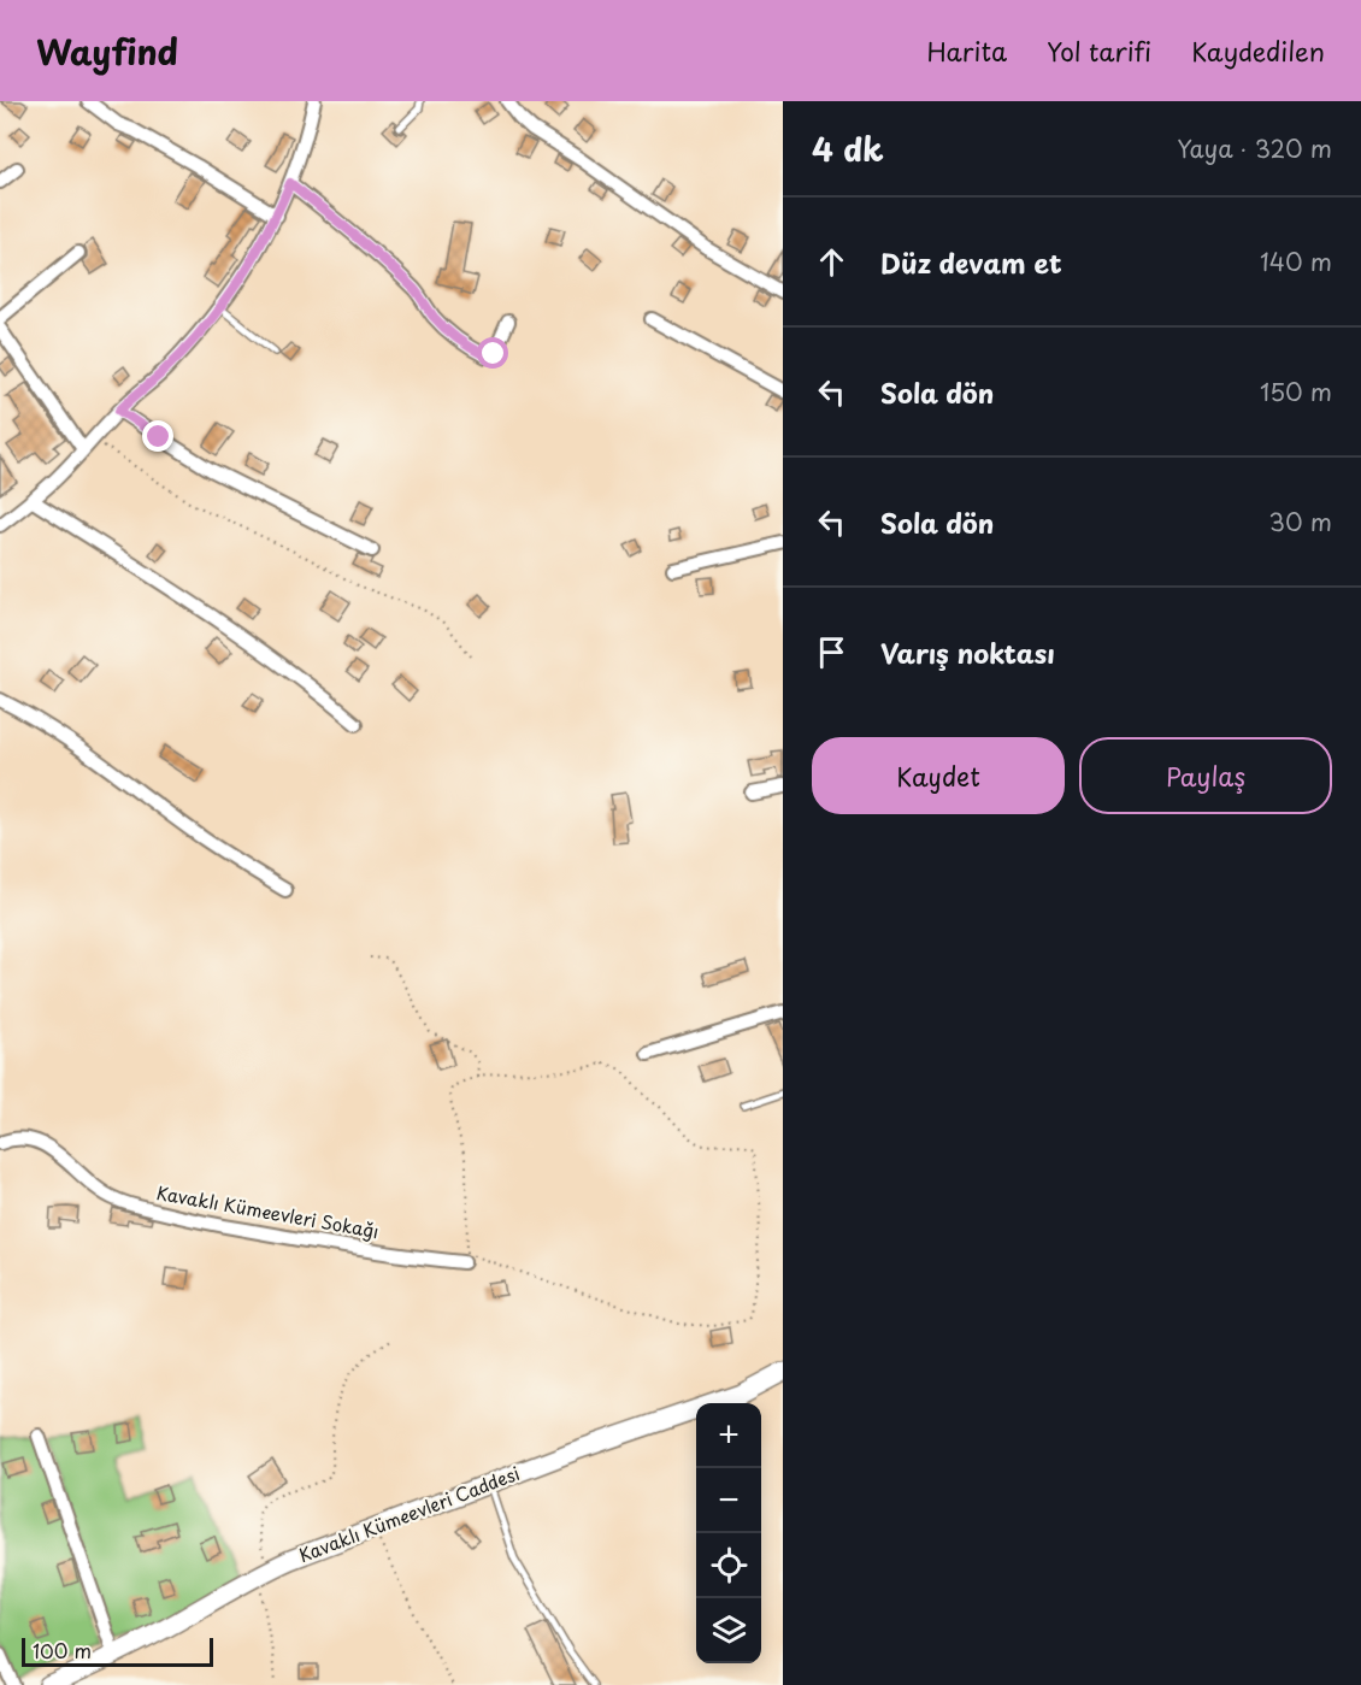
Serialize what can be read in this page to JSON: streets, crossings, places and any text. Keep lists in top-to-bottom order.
{
  "streets": {
    "street": ["Kavaklı Kümeevleri Sokağı", "Kavaklı Kümeevleri Caddesi"]
  },
  "scale_bar": "100 m",
  "page": {
    "header": "Wayfind",
    "nav": ["Harita", "Yol tarifi", "Kaydedilen"],
    "heading": ["4 dk", "Yaya · 320 m"],
    "list": [
      ["Düz devam et", "140 m"],
      ["Sola dön", "150 m"],
      ["Sola dön", "30 m"],
      "Varış noktası"
    ],
    "buttons": ["Kaydet", "Paylaş"],
    "map_buttons": ["+", "−"],
    "scale": "100 m"
  }
}
